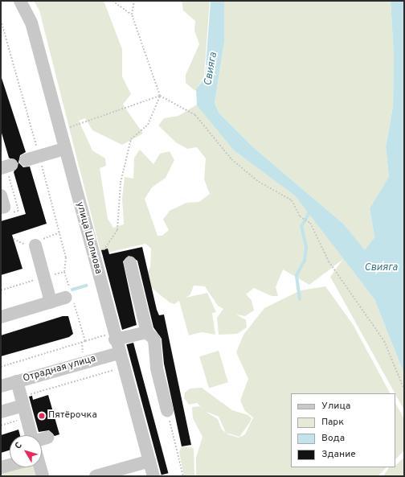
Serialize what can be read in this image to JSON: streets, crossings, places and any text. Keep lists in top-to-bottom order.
{
  "streets": {
    "street": ["улица Шолмова", "Отрадная улица"]
  },
  "crossings": [
    ["улица Шолмова", "Отрадная улица"]
  ],
  "water": ["Свияга"],
  "places": ["Пятёрочка"],
  "legend": [
    "Улица",
    "Парк",
    "Вода",
    "Здание"
  ],
  "north": "top left"
}
